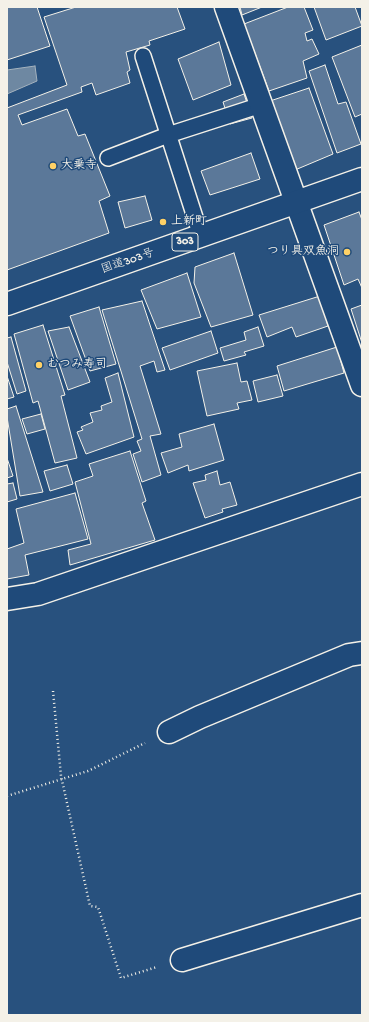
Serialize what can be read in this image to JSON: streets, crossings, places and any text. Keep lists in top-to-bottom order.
{
  "streets": {
    "main road": ["303", "国道303号"]
  },
  "places": [
    "大乗寺",
    "上新町",
    "つり具双魚洞",
    "むつみ寿司"
  ]
}
